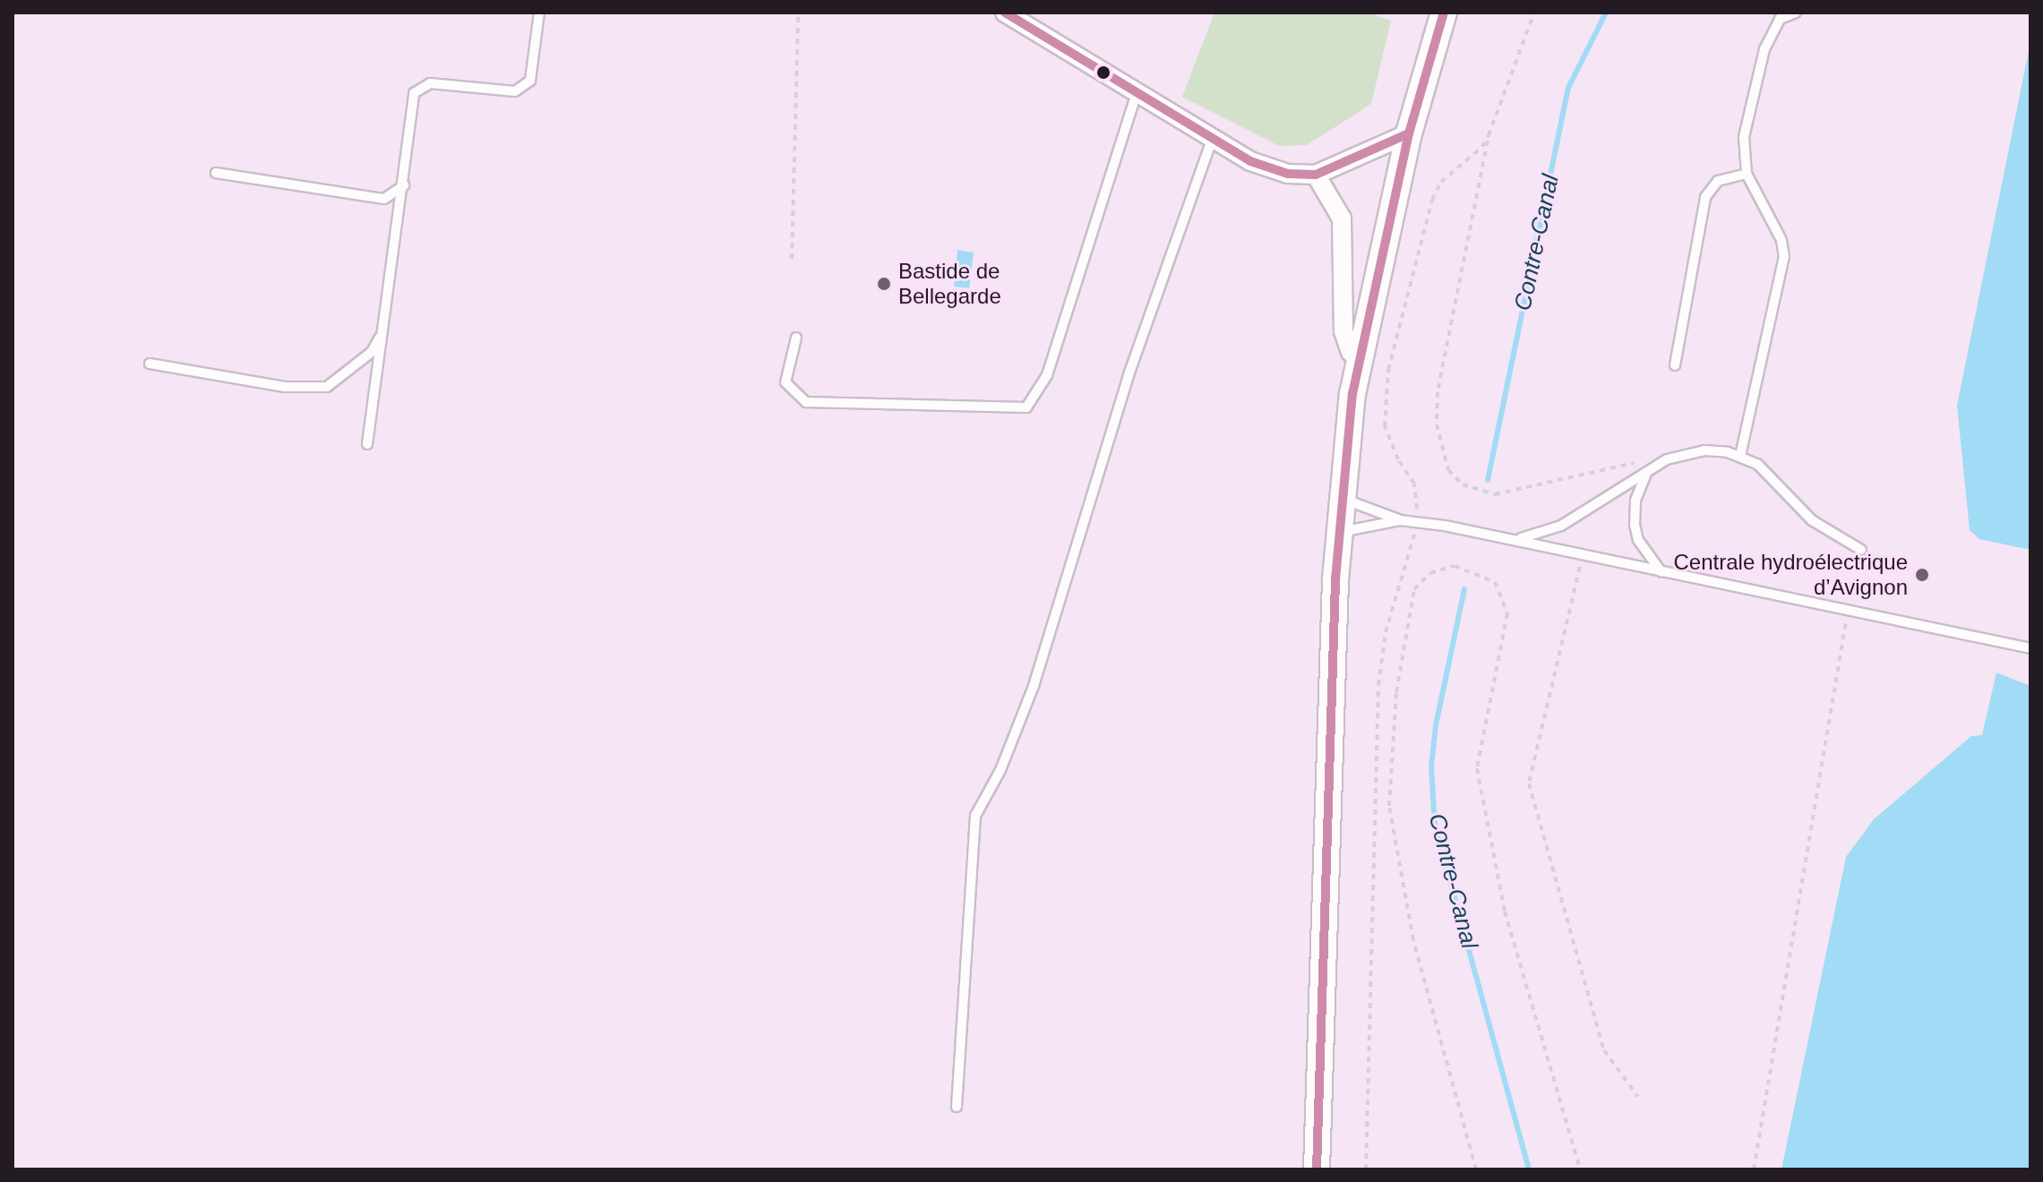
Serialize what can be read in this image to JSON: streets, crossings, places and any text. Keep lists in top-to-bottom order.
{
  "water": ["Contre-Canal"],
  "places": ["Bastide de Bellegarde", "Centrale hydroélectrique d’Avignon"]
}
